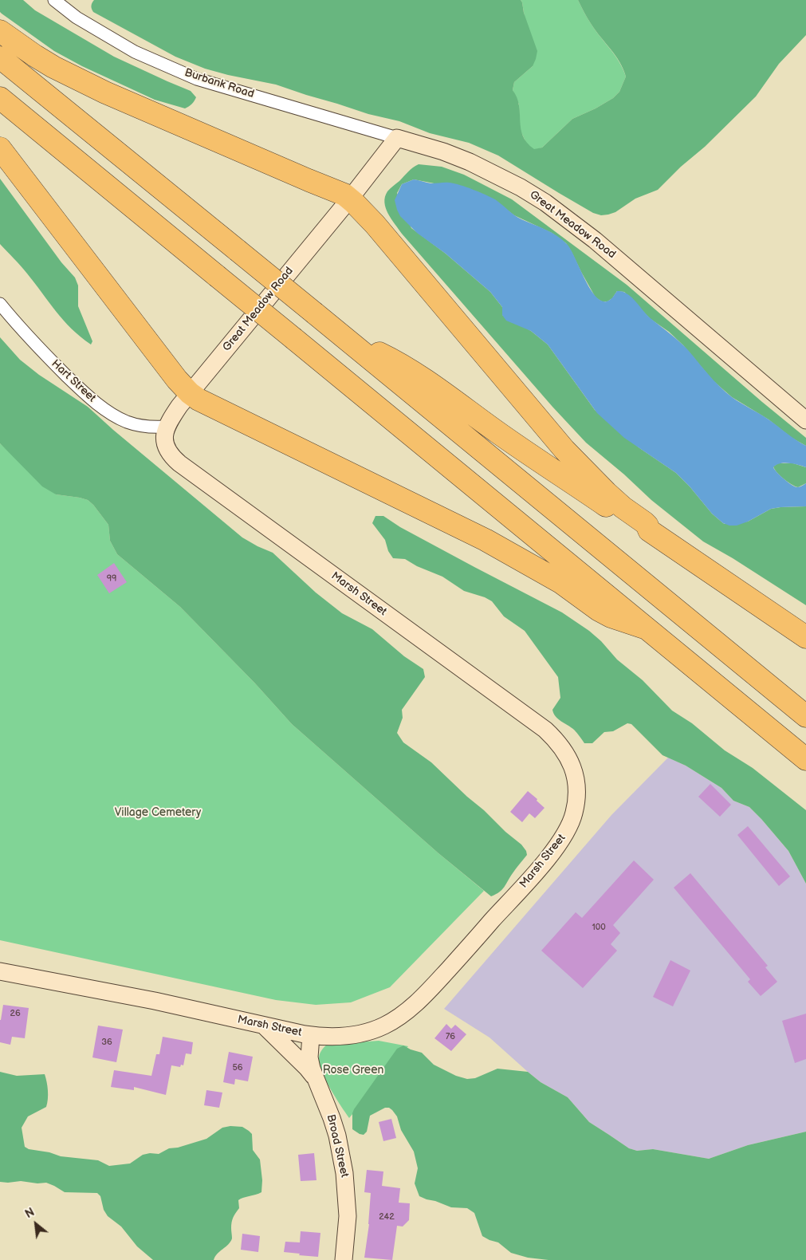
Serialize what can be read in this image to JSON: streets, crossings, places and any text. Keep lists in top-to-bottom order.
{
  "streets": {
    "street": [
      "Burbank Road",
      "Great Meadow Road",
      "Hart Street",
      "Marsh Street",
      "Broad Street"
    ]
  },
  "crossings": [
    ["Burbank Road", "Great Meadow Road"],
    ["Great Meadow Road", "Hart Street"],
    ["Great Meadow Road", "Marsh Street"],
    ["Hart Street", "Marsh Street"],
    ["Marsh Street", "Broad Street"]
  ],
  "parks": ["Village Cemetery", "Rose Green"],
  "house_numbers": [
    "99",
    "100",
    "26",
    "76",
    "36",
    "56",
    "242"
  ],
  "north": "top left"
}
